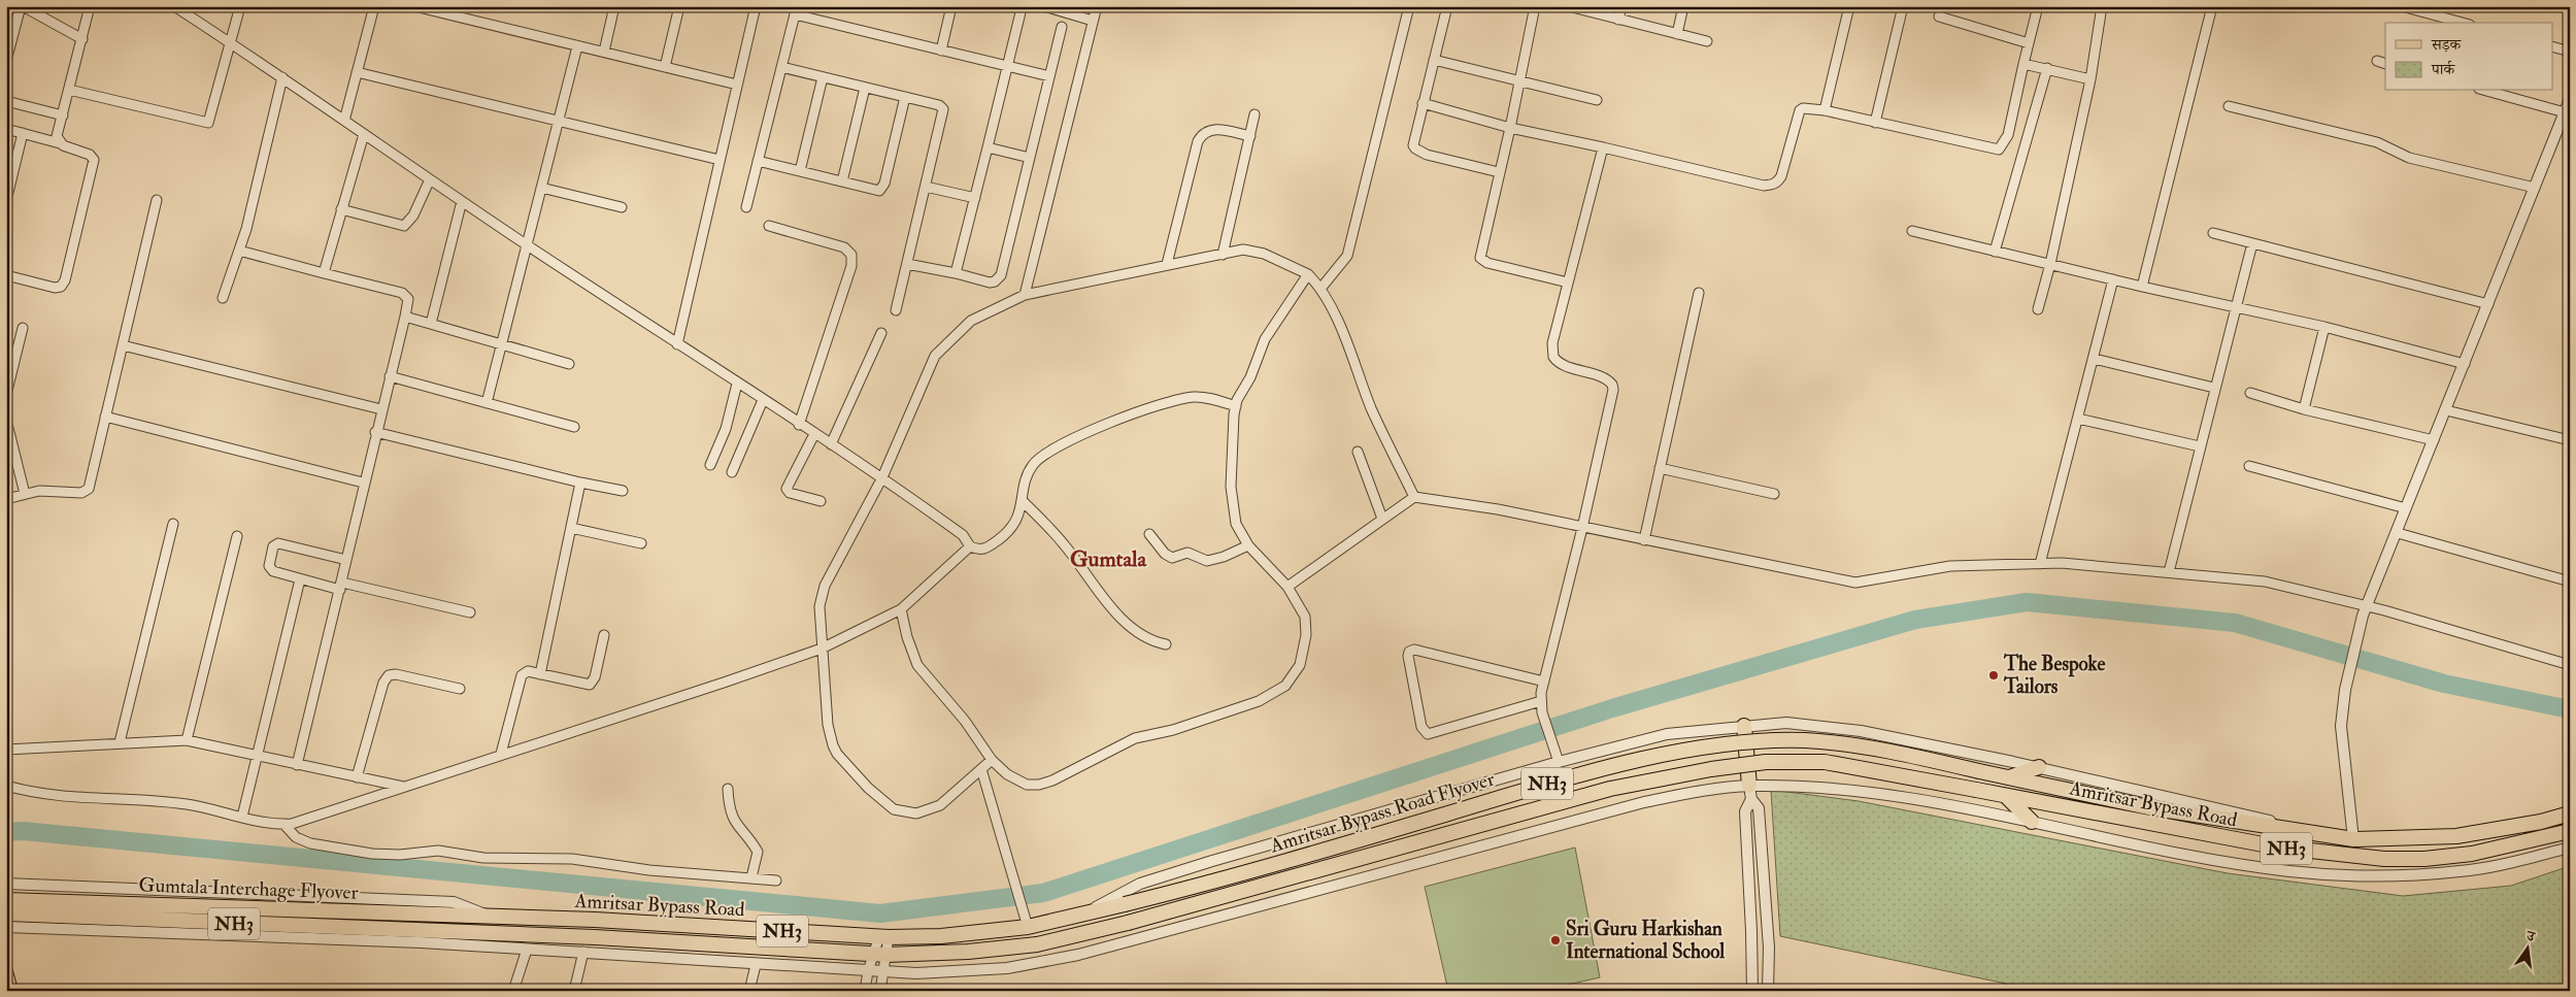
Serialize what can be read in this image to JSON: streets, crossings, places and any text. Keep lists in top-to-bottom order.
{
  "streets": {
    "highway": [
      "NH3",
      "Amritsar Bypass Road",
      "Amritsar Bypass Road Flyover",
      "Gumtala Interchage Flyover"
    ]
  },
  "crossings": [
    ["Amritsar Bypass Road", "Amritsar Bypass Road Flyover"],
    ["Amritsar Bypass Road", "Gumtala Interchage Flyover"]
  ],
  "districts": ["Gumtala"],
  "places": ["The Bespoke Tailors", "Sri Guru Harkishan International School"],
  "legend": ["सड़क", "पार्क"],
  "north": "top"
}
